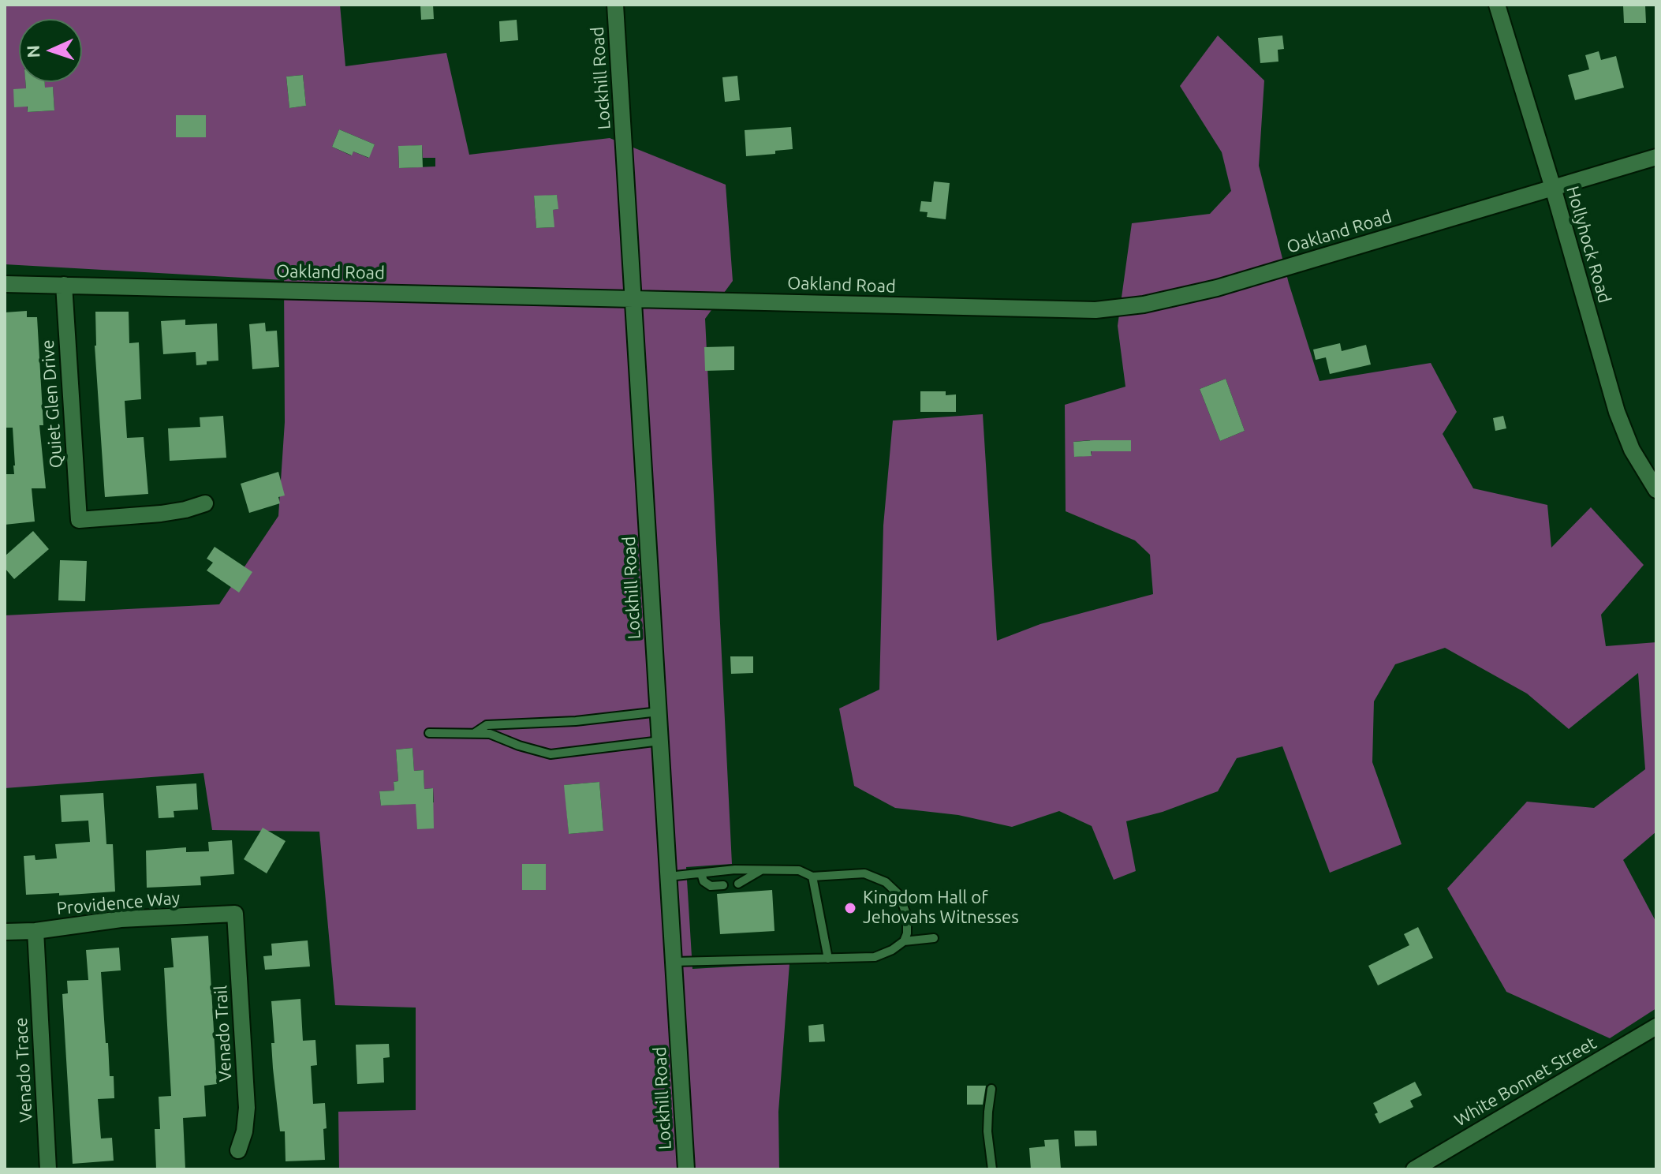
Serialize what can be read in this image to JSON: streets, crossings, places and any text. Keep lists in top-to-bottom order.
{
  "streets": {
    "street": [
      "Lockhill Road",
      "Oakland Road",
      "Hollyhock Road",
      "Quiet Glen Drive",
      "Providence Way",
      "Venado Trail",
      "Venado Trace",
      "White Bonnet Street"
    ]
  },
  "crossings": [
    ["Lockhill Road", "Oakland Road"],
    ["Oakland Road", "Hollyhock Road"],
    ["Oakland Road", "Quiet Glen Drive"],
    ["Providence Way", "Venado Trail"],
    ["Providence Way", "Venado Trace"]
  ],
  "places": ["Kingdom Hall of Jehovahs Witnesses"],
  "north": "left"
}
